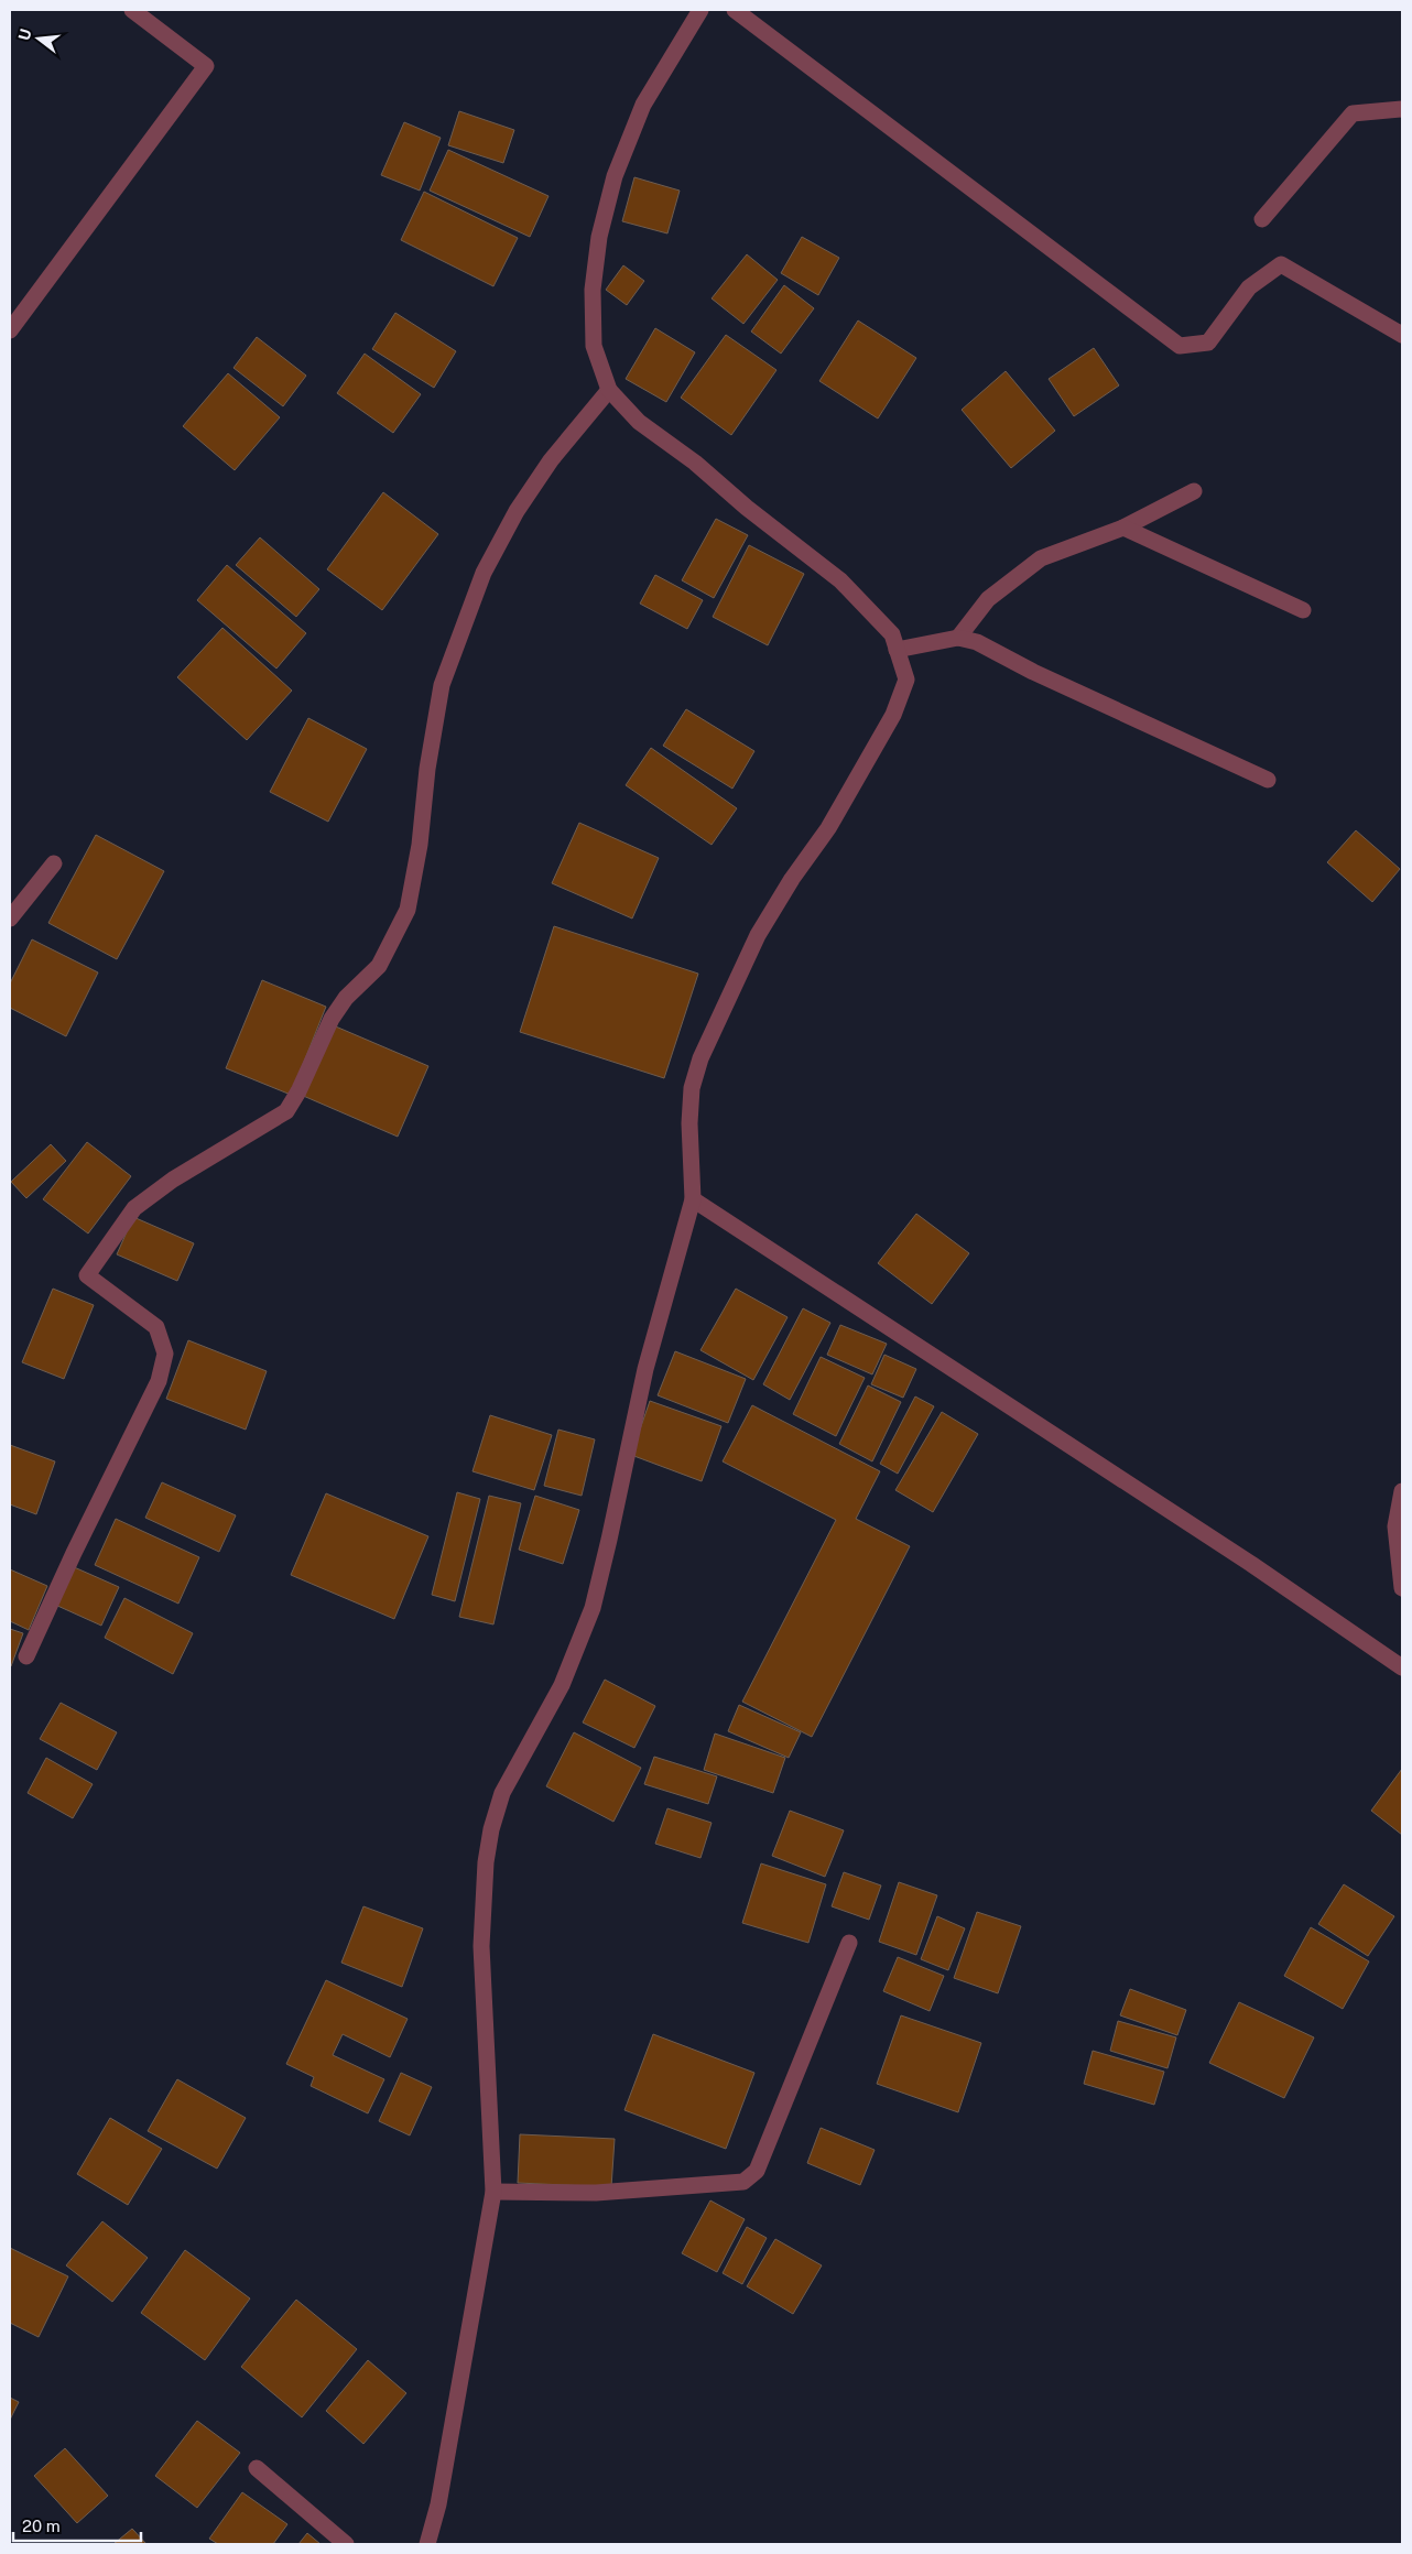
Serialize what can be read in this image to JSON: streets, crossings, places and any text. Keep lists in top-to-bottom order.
{
  "scale_bar": "20 m",
  "north": "left"
}
